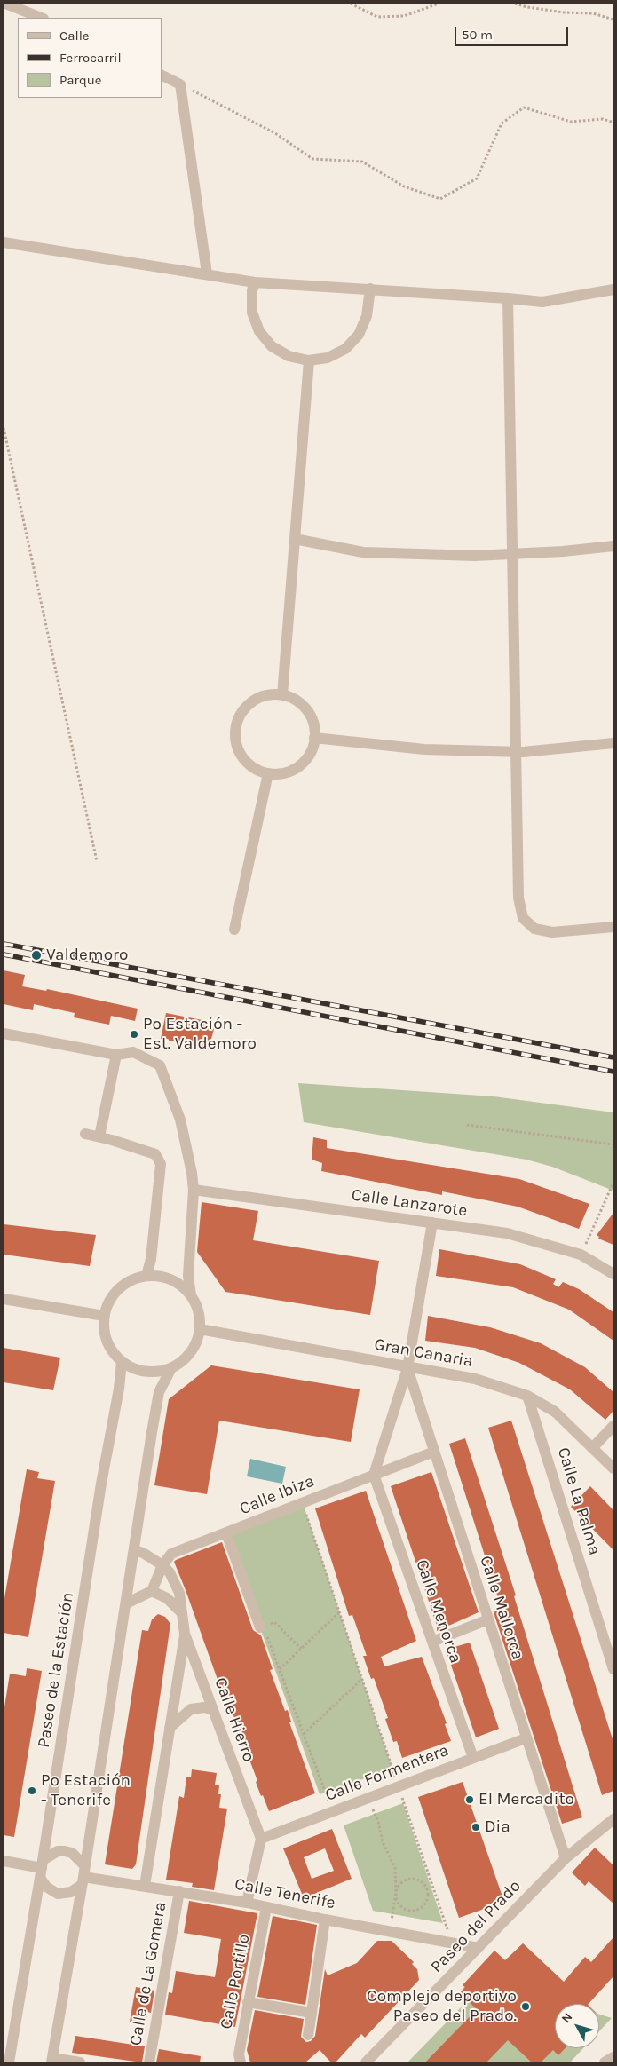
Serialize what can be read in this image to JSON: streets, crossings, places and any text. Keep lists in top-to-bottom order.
{
  "streets": {
    "street": [
      "Calle Lanzarote",
      "Gran Canaria",
      "Calle Ibiza",
      "Calle La Palma",
      "Calle Mallorca",
      "Calle Menorca",
      "Paseo de la Estación",
      "Calle Hierro",
      "Calle Formentera",
      "Calle Tenerife",
      "Paseo del Prado",
      "Calle de La Gomera",
      "Calle Portillo"
    ]
  },
  "crossings": [
    ["Gran Canaria", "Calle La Palma"],
    ["Gran Canaria", "Calle Mallorca"],
    ["Gran Canaria", "Paseo de la Estación"],
    ["Calle Ibiza", "Calle Mallorca"],
    ["Calle Ibiza", "Calle Menorca"],
    ["Calle Ibiza", "Calle Hierro"],
    ["Calle Mallorca", "Calle Formentera"],
    ["Calle Mallorca", "Paseo del Prado"],
    ["Calle Menorca", "Calle Formentera"],
    ["Paseo de la Estación", "Calle Tenerife"],
    ["Calle Hierro", "Calle Formentera"],
    ["Calle Tenerife", "Paseo del Prado"],
    ["Calle Tenerife", "Calle de La Gomera"],
    ["Calle Tenerife", "Calle Portillo"]
  ],
  "places": [
    "Valdemoro",
    "Pº Estación - Est. Valdemoro",
    "Pº Estación - Tenerife",
    "El Mercadito",
    "Dia",
    "Complejo deportivo Paseo del Prado."
  ],
  "legend": ["Calle", "Ferrocarril", "Parque"],
  "scale_bar": "50 m",
  "north": "top left"
}
